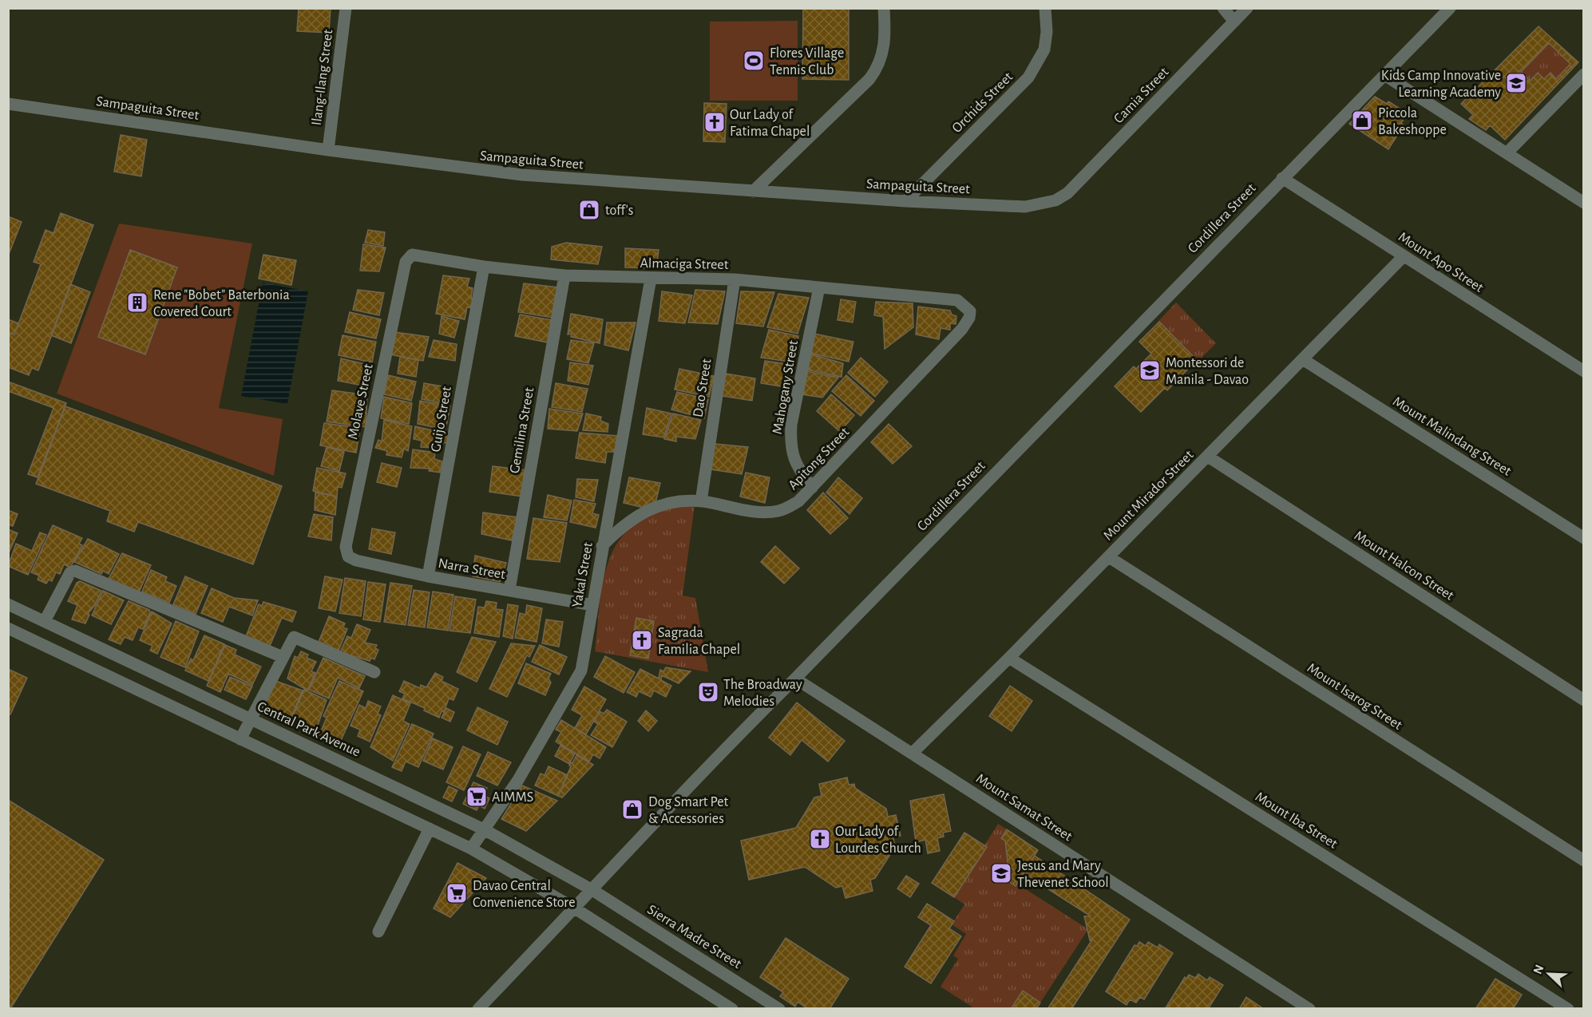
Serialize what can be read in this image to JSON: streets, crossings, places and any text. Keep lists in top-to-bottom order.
{
  "streets": {
    "street": [
      "Ilang-Ilang Street",
      "Camia Street",
      "Orchids Street",
      "Sampaguita Street",
      "Cordillera Street",
      "Mount Apo Street",
      "Almaciga Street",
      "Mahogany Street",
      "Dao Street",
      "Molave Street",
      "Guijo Street",
      "Gemilina Street",
      "Mount Malindang Street",
      "Apitong Street",
      "Mount Mirador Street",
      "Mount Halcon Street",
      "Narra Street",
      "Yakal Street",
      "Mount Isarog Street",
      "Central Park Avenue",
      "Mount Samat Street",
      "Mount Iba Street",
      "Sierra Madre Street"
    ]
  },
  "crossings": [
    ["Ilang-Ilang Street", "Sampaguita Street"],
    ["Camia Street", "Sampaguita Street"],
    ["Orchids Street", "Sampaguita Street"],
    ["Cordillera Street", "Mount Apo Street"],
    ["Cordillera Street", "Central Park Avenue"],
    ["Cordillera Street", "Mount Samat Street"],
    ["Cordillera Street", "Sierra Madre Street"],
    ["Mount Apo Street", "Mount Mirador Street"],
    ["Almaciga Street", "Mahogany Street"],
    ["Almaciga Street", "Dao Street"],
    ["Almaciga Street", "Molave Street"],
    ["Almaciga Street", "Guijo Street"],
    ["Almaciga Street", "Gemilina Street"],
    ["Almaciga Street", "Apitong Street"],
    ["Almaciga Street", "Yakal Street"],
    ["Mahogany Street", "Apitong Street"],
    ["Dao Street", "Apitong Street"],
    ["Molave Street", "Narra Street"],
    ["Guijo Street", "Narra Street"],
    ["Gemilina Street", "Narra Street"],
    ["Mount Malindang Street", "Mount Mirador Street"],
    ["Apitong Street", "Yakal Street"],
    ["Mount Mirador Street", "Mount Halcon Street"],
    ["Mount Mirador Street", "Mount Isarog Street"],
    ["Mount Mirador Street", "Mount Samat Street"],
    ["Mount Mirador Street", "Mount Iba Street"],
    ["Narra Street", "Yakal Street"],
    ["Yakal Street", "Central Park Avenue"],
    ["Central Park Avenue", "Sierra Madre Street"]
  ],
  "places": {
    "sports": ["Flores Village Tennis Club"],
    "school or university": ["Kids Camp Innovative Learning Academy", "Montessori de Manila - Davao", "Jesus and Mary Thevenet School"],
    "shop": ["Piccola Bakeshoppe", "toff's", "Dog Smart Pet & Accessories"],
    "church": ["Our Lady of Fatima Chapel", "Sagrada Familia Chapel", "Our Lady of Lourdes Church"],
    "building": ["Rene \"Bobet\" Baterbonia Covered Court"],
    "theatre": ["The Broadway Melodies"],
    "supermarket": ["AIMMS", "Davao Central Convenience Store"]
  },
  "north": "top left"
}
